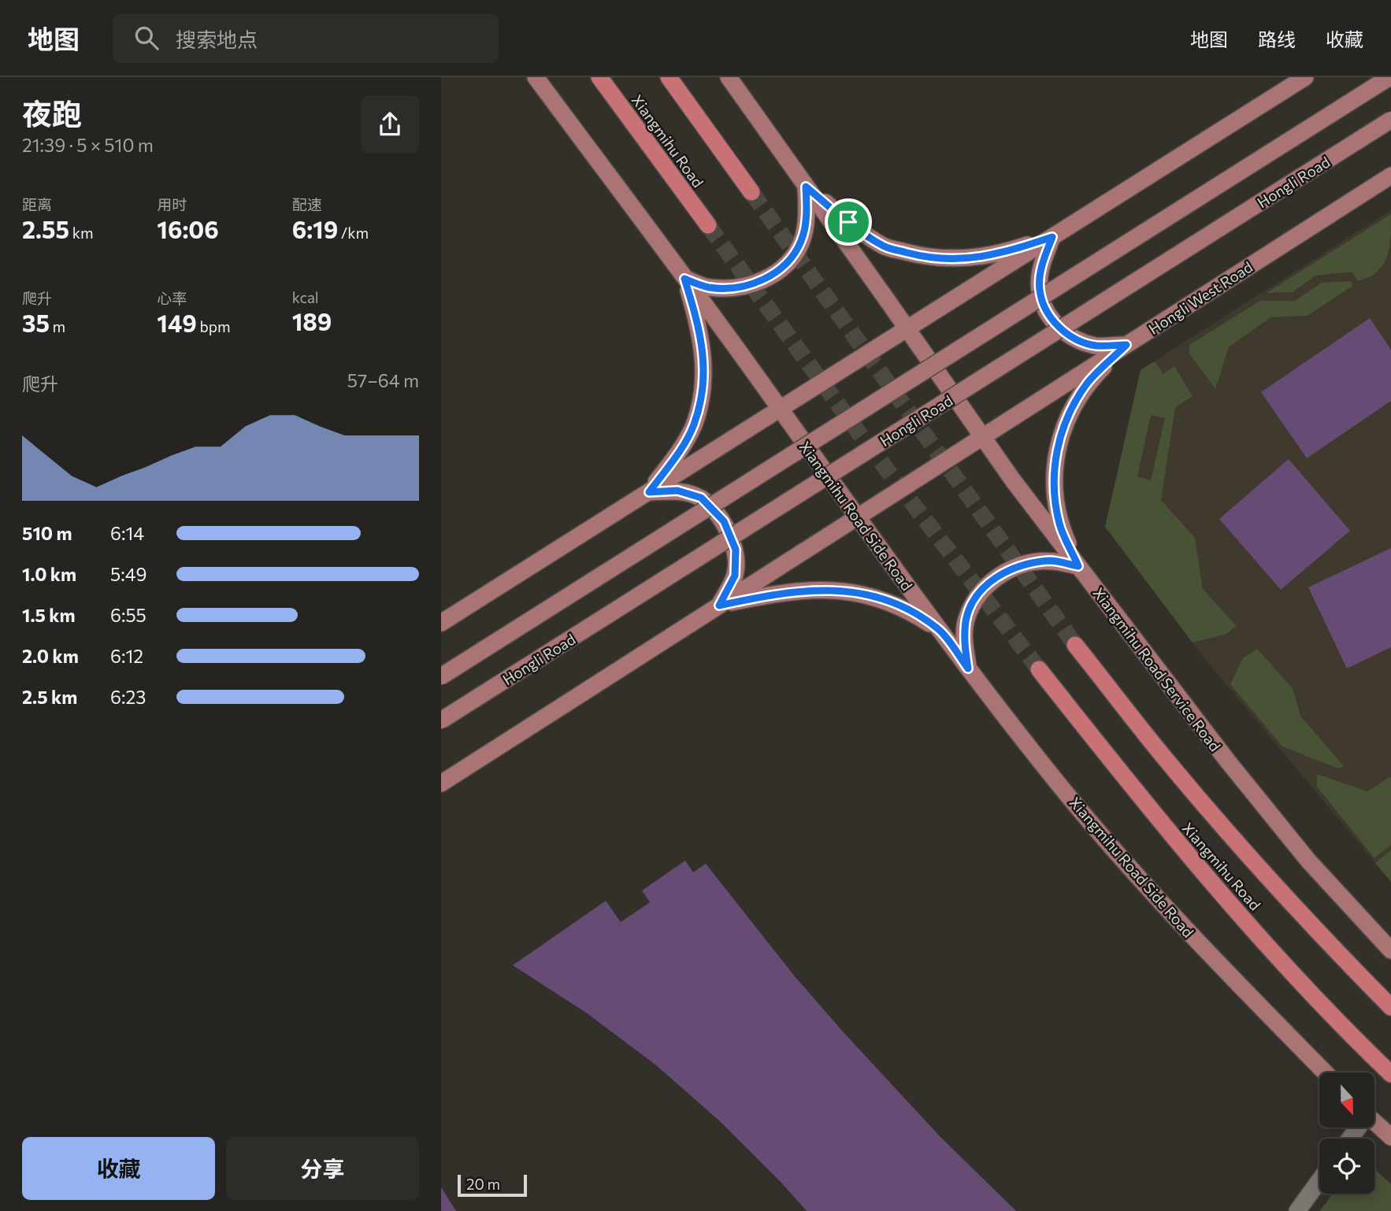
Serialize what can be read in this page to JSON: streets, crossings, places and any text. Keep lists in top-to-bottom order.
{
  "streets": {
    "highway": ["Xiangmihu Road"],
    "main road": [
      "Hongli Road",
      "Hongli West Road",
      "Xiangmihu Road Side Road",
      "Xiangmihu Road Service Road"
    ]
  },
  "crossings": [
    ["Hongli West Road", "Xiangmihu Road Service Road"]
  ],
  "scale_bar": "20 m",
  "north": "bottom",
  "page": {
    "header": "地图",
    "search": "搜索地点",
    "nav": ["地图", "路线", "收藏"],
    "heading": ["夜跑", "21:39 · 5 × 510 m"],
    "stats": [
      ["距离", "2.55 km"],
      ["用时", "16:06"],
      ["配速", "6:19 /km"],
      ["爬升", "35 m"],
      ["心率", "149 bpm"],
      ["kcal", "189"]
    ],
    "chart": ["爬升", "57–64 m"],
    "list": [
      {
        "name": "510 m",
        "note": "6:14"
      },
      {
        "name": "1.0 km",
        "note": "5:49"
      },
      {
        "name": "1.5 km",
        "note": "6:55"
      },
      {
        "name": "2.0 km",
        "note": "6:12"
      },
      {
        "name": "2.5 km",
        "note": "6:23"
      }
    ],
    "buttons": ["收藏", "分享"],
    "scale": "20 m"
  }
}
